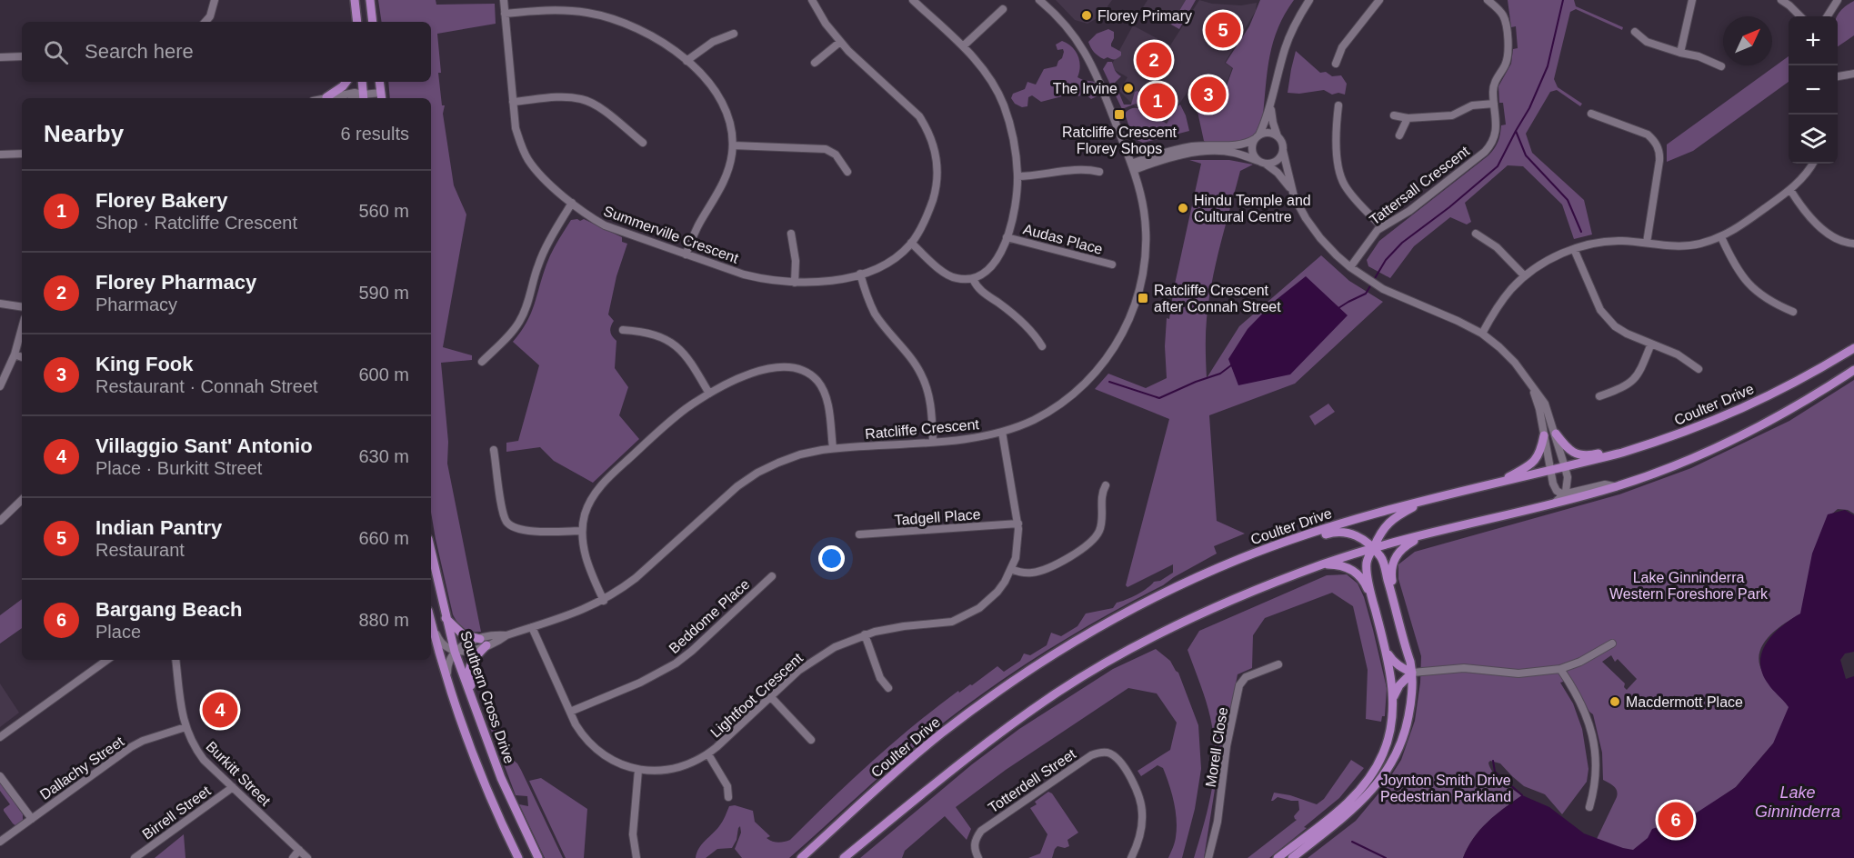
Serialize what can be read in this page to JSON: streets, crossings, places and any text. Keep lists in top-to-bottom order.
{
  "streets": {
    "main road": ["Coulter Drive", "Southern Cross Drive"],
    "street": [
      "Tattersall Crescent",
      "Summerville Crescent",
      "Audas Place",
      "Ratcliffe Crescent",
      "Tadgell Place",
      "Beddome Place",
      "Lightfoot Crescent",
      "Morell Close",
      "Dallachy Street",
      "Burkitt Street",
      "Totterdell Street",
      "Birrell Street"
    ]
  },
  "crossings": [
    ["Ratcliffe Crescent", "Lightfoot Crescent"],
    ["Ratcliffe Crescent", "Southern Cross Drive"],
    ["Tadgell Place", "Lightfoot Crescent"],
    ["Beddome Place", "Lightfoot Crescent"],
    ["Dallachy Street", "Burkitt Street"],
    ["Burkitt Street", "Birrell Street"]
  ],
  "water": ["Lake Ginninderra"],
  "parks": ["Lake Ginninderra Western Foreshore Park", "Joynton Smith Drive Pedestrian Parkland"],
  "places": {
    "other": [
      "Florey Primary",
      "The Irvine",
      "Hindu Temple and Cultural Centre",
      "Macdermott Place"
    ],
    "transit": ["Ratcliffe Crescent Florey Shops", "Ratcliffe Crescent after Connah Street"]
  },
  "north": "top right",
  "page": {
    "pins": [
      "5",
      "2",
      "3",
      "1",
      "4",
      "6"
    ],
    "map_buttons": ["+", "−"],
    "search": "Search here",
    "heading": ["Nearby", "6 results"],
    "list": [
      {
        "mark": "1",
        "name": "Florey Bakery",
        "note": "Shop · Ratcliffe Crescent",
        "value": "560 m"
      },
      {
        "mark": "2",
        "name": "Florey Pharmacy",
        "note": "Pharmacy",
        "value": "590 m"
      },
      {
        "mark": "3",
        "name": "King Fook",
        "note": "Restaurant · Connah Street",
        "value": "600 m"
      },
      {
        "mark": "4",
        "name": "Villaggio Sant' Antonio",
        "note": "Place · Burkitt Street",
        "value": "630 m"
      },
      {
        "mark": "5",
        "name": "Indian Pantry",
        "note": "Restaurant",
        "value": "660 m"
      },
      {
        "mark": "6",
        "name": "Bargang Beach",
        "note": "Place",
        "value": "880 m"
      }
    ]
  }
}
